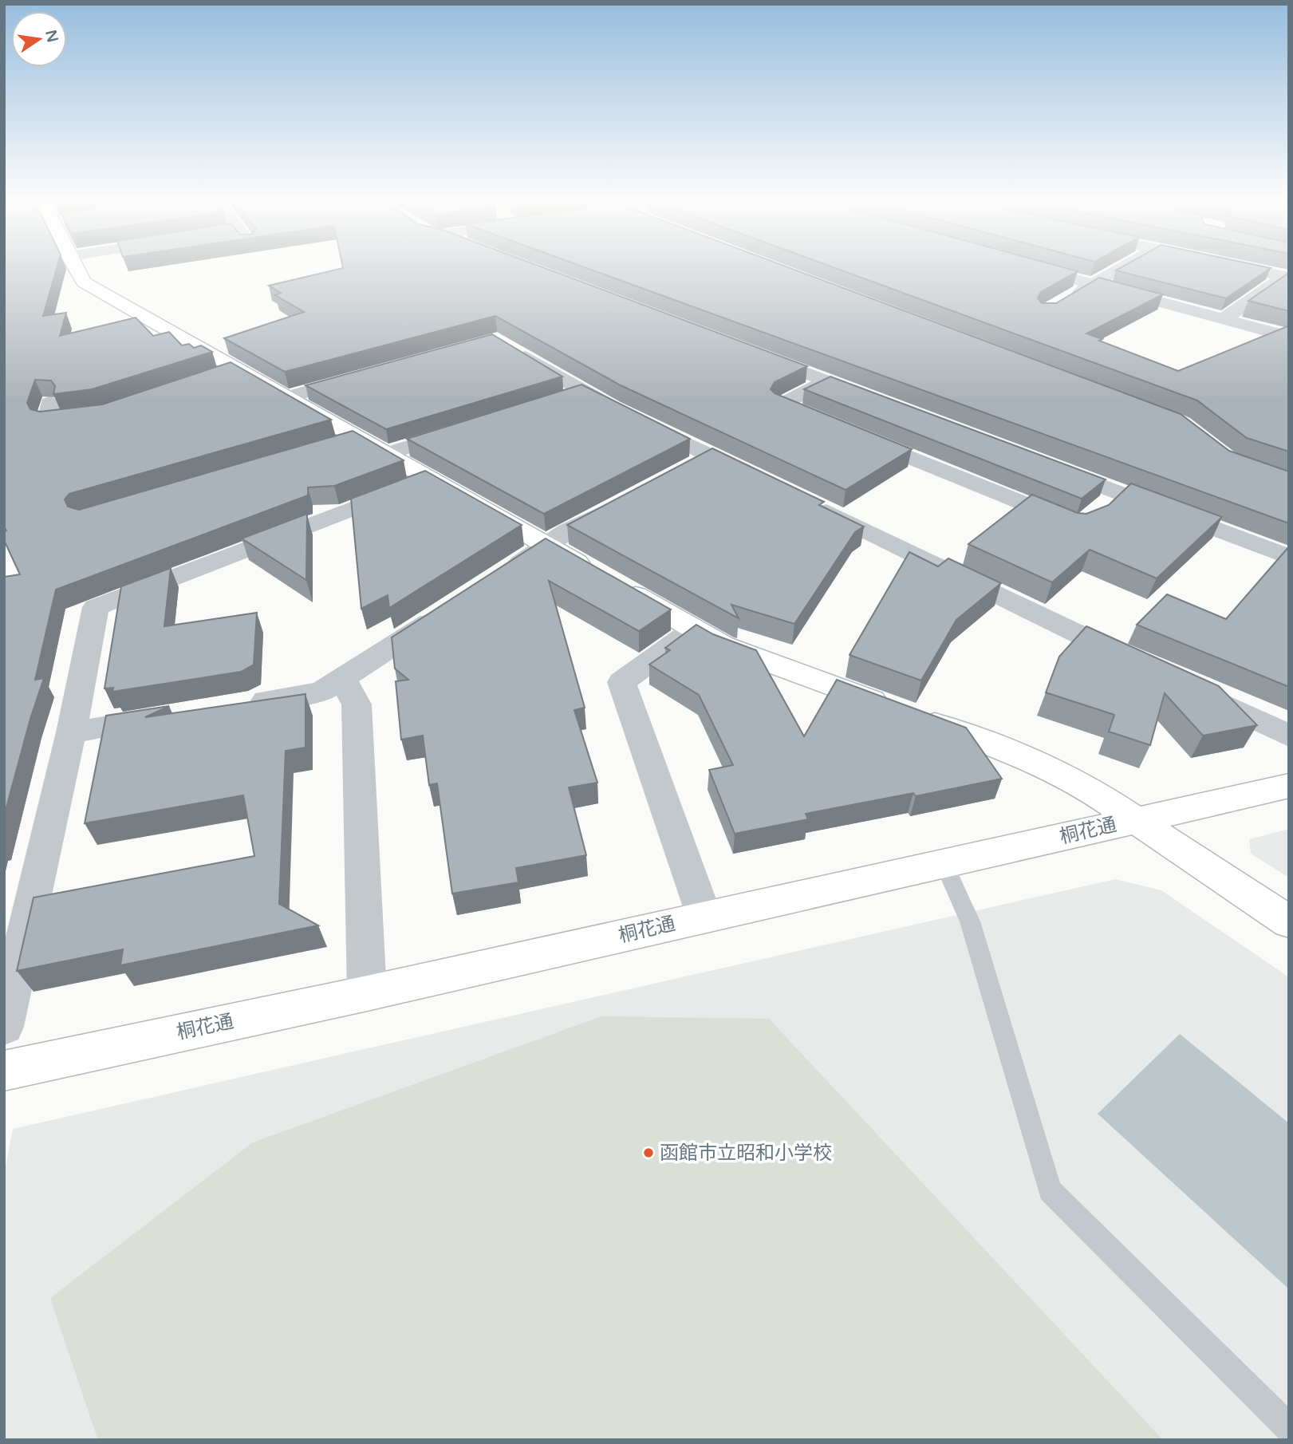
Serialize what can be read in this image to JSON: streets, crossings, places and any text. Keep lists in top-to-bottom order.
{
  "streets": {
    "street": ["桐花通"]
  },
  "places": ["函館市立昭和小学校"],
  "north": "right"
}
